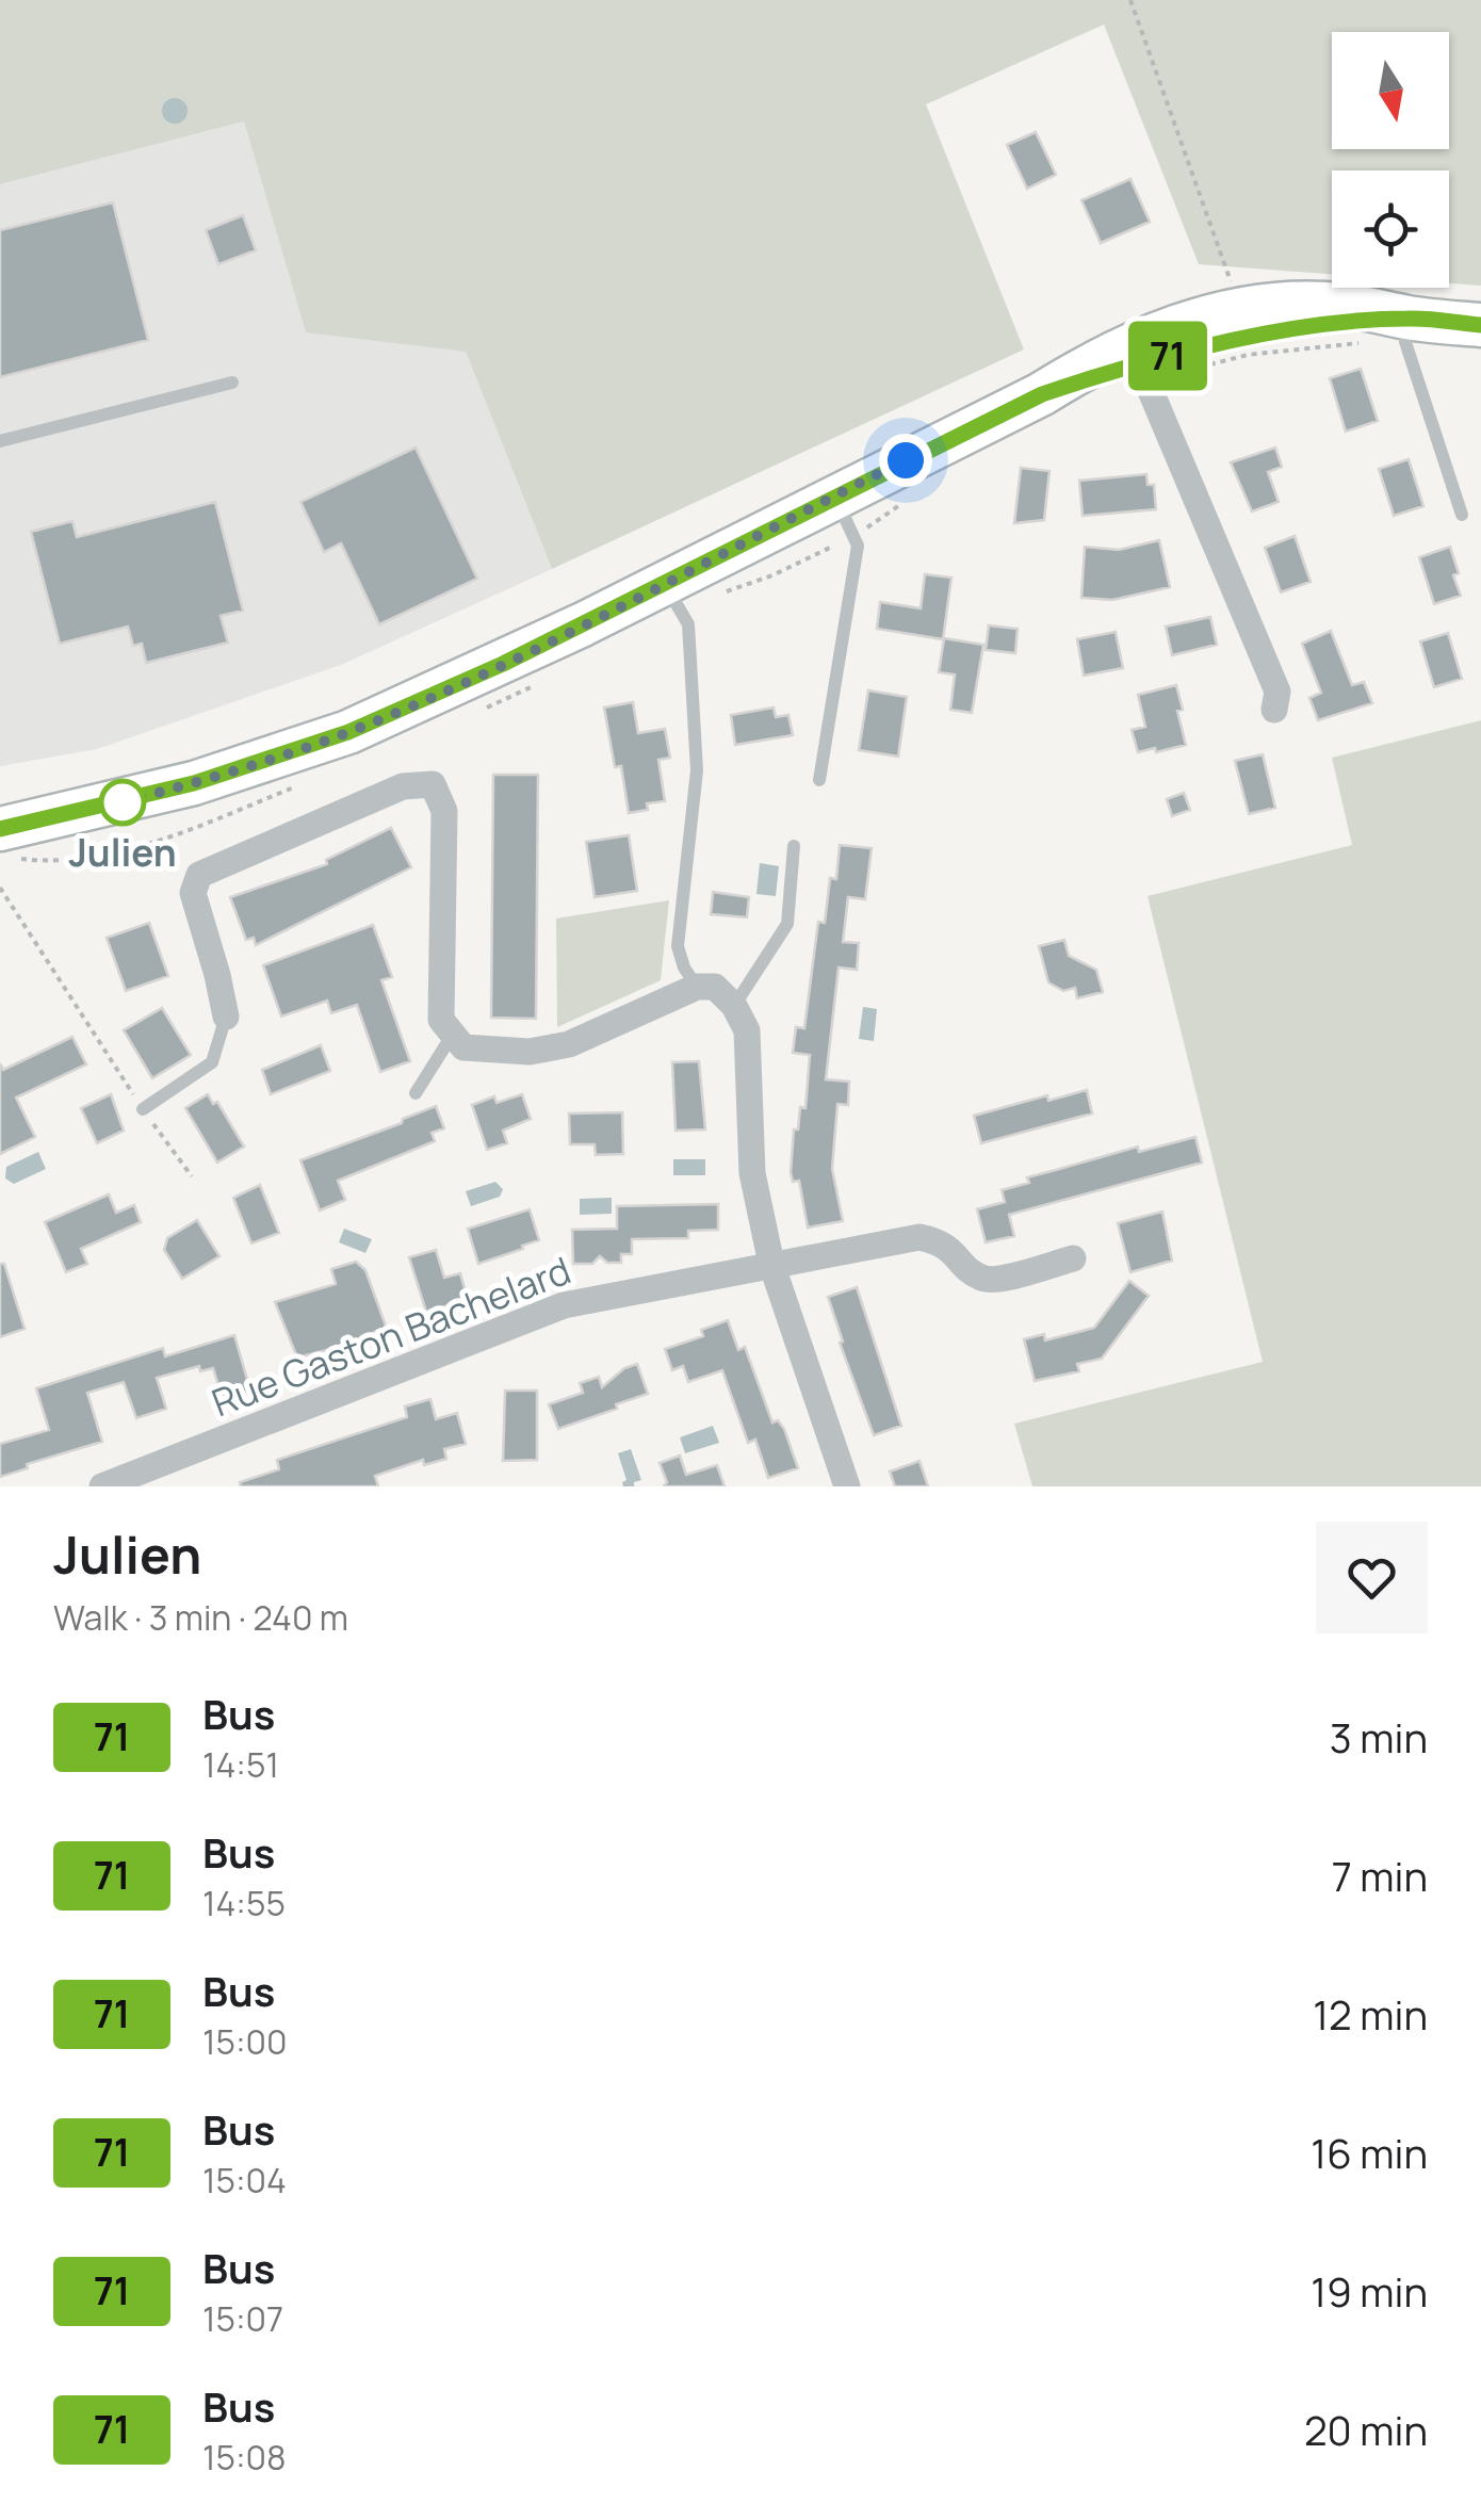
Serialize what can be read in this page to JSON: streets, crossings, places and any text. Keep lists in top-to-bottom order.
{
  "streets": {
    "street": ["Rue Gaston Bachelard"]
  },
  "places": ["Julien"],
  "lines": ["bus line 71"],
  "north": "bottom",
  "page": {
    "on_map": "71",
    "heading": ["Julien", "Walk · 3 min · 240 m"],
    "list": [
      {
        "mark": "71",
        "name": "Bus",
        "note": "14:51",
        "value": "3 min"
      },
      {
        "mark": "71",
        "name": "Bus",
        "note": "14:55",
        "value": "7 min"
      },
      {
        "mark": "71",
        "name": "Bus",
        "note": "15:00",
        "value": "12 min"
      },
      {
        "mark": "71",
        "name": "Bus",
        "note": "15:04",
        "value": "16 min"
      },
      {
        "mark": "71",
        "name": "Bus",
        "note": "15:07",
        "value": "19 min"
      },
      {
        "mark": "71",
        "name": "Bus",
        "note": "15:08",
        "value": "20 min"
      }
    ]
  }
}
